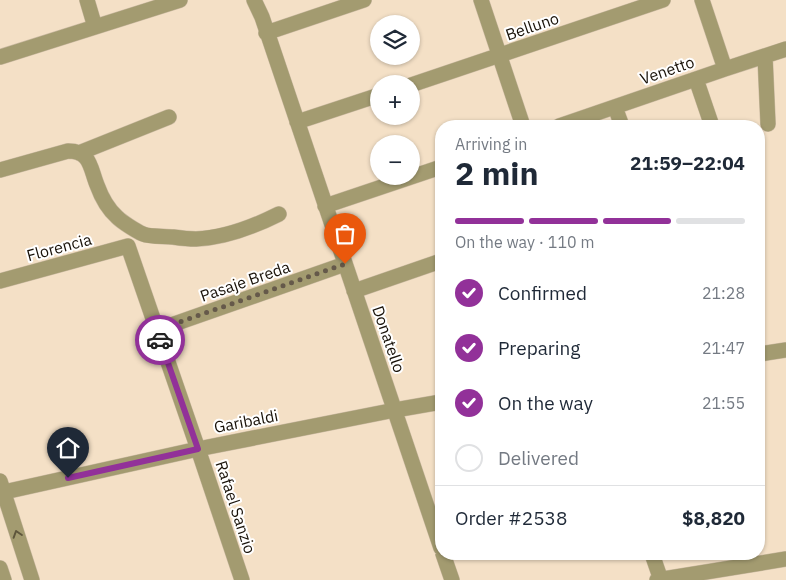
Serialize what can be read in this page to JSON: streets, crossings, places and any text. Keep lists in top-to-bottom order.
{
  "streets": {
    "street": [
      "Belluno",
      "Venetto",
      "Florencia",
      "Pasaje Breda",
      "Donatello",
      "Garibaldi",
      "Rafael Sanzio"
    ]
  },
  "crossings": [
    ["Florencia", "Rafael Sanzio"],
    ["Pasaje Breda", "Donatello"],
    ["Pasaje Breda", "Rafael Sanzio"],
    ["Donatello", "Garibaldi"],
    ["Garibaldi", "Rafael Sanzio"]
  ],
  "page": {
    "map_buttons": ["+", "−"],
    "heading": ["2 min", "Arriving in", "21:59–22:04"],
    "panel": ["Order #2538", "$8,820"],
    "bar": "On the way · 110 m",
    "list": [
      ["Confirmed", "21:28"],
      ["Preparing", "21:47"],
      ["On the way", "21:55"],
      "Delivered"
    ]
  }
}
